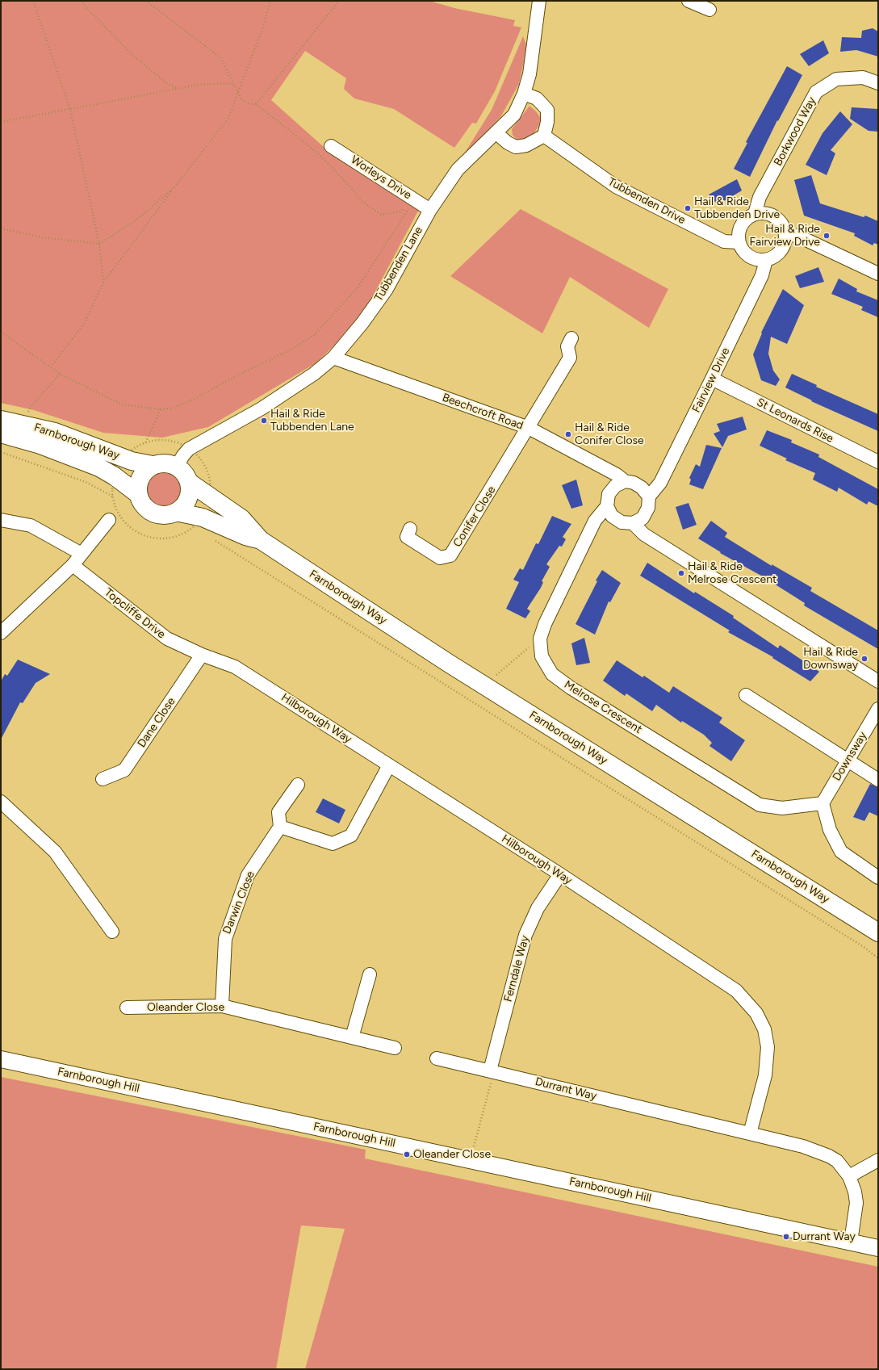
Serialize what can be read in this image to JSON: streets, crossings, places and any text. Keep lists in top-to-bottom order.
{
  "streets": {
    "highway": ["Farnborough Way"],
    "main road": ["Farnborough Hill"],
    "street": [
      "Borkwood Way",
      "Worleys Drive",
      "Tubbenden Drive",
      "Tubbenden Lane",
      "Fairview Drive",
      "Beechcroft Road",
      "St Leonards Rise",
      "Conifer Close",
      "Topcliffe Drive",
      "Melrose Crescent",
      "Hilborough Way",
      "Dane Close",
      "Downsway",
      "Darwin Close",
      "Ferndale Way",
      "Oleander Close",
      "Durrant Way"
    ]
  },
  "crossings": [
    ["Borkwood Way", "Tubbenden Drive"],
    ["Borkwood Way", "Fairview Drive"],
    ["Worleys Drive", "Tubbenden Lane"],
    ["Tubbenden Drive", "Fairview Drive"],
    ["Tubbenden Lane", "Beechcroft Road"],
    ["Tubbenden Lane", "Farnborough Way"],
    ["Fairview Drive", "Beechcroft Road"],
    ["Fairview Drive", "St Leonards Rise"],
    ["Fairview Drive", "Melrose Crescent"],
    ["Beechcroft Road", "Conifer Close"],
    ["Beechcroft Road", "Melrose Crescent"],
    ["Topcliffe Drive", "Hilborough Way"],
    ["Topcliffe Drive", "Dane Close"],
    ["Melrose Crescent", "Downsway"],
    ["Hilborough Way", "Dane Close"],
    ["Hilborough Way", "Ferndale Way"],
    ["Hilborough Way", "Durrant Way"],
    ["Darwin Close", "Oleander Close"],
    ["Ferndale Way", "Durrant Way"],
    ["Farnborough Hill", "Durrant Way"]
  ],
  "places": [
    "Hail & Ride Tubbenden Drive",
    "Hail & Ride Fairview Drive",
    "Hail & Ride Tubbenden Lane",
    "Hail & Ride Conifer Close",
    "Hail & Ride Melrose Crescent",
    "Hail & Ride Downsway",
    "Oleander Close",
    "Durrant Way"
  ]
}
